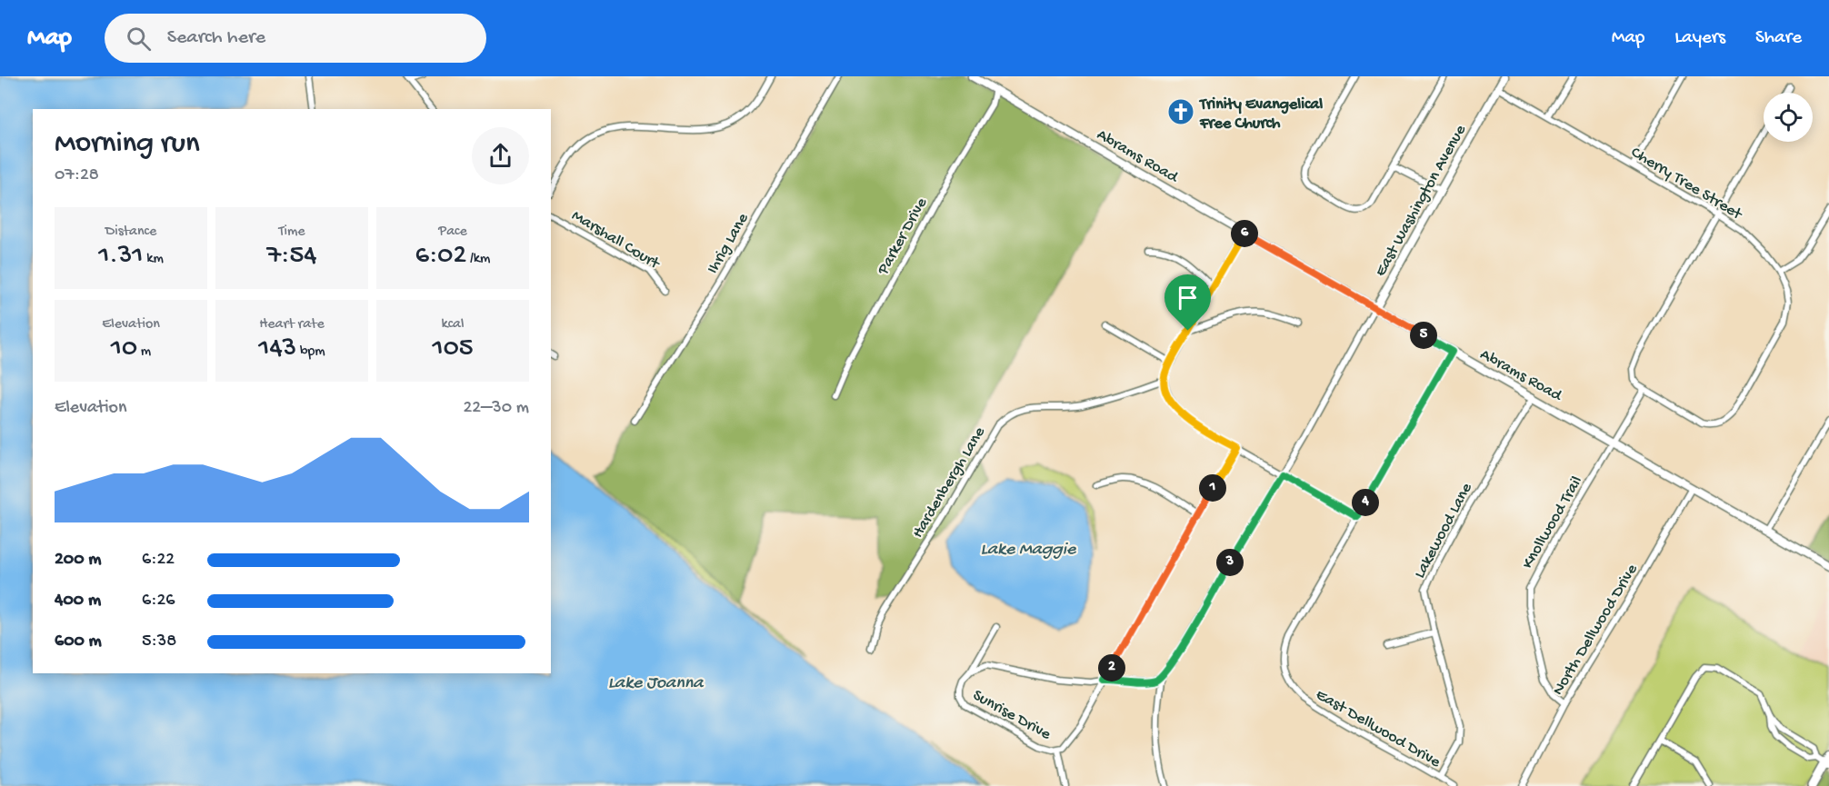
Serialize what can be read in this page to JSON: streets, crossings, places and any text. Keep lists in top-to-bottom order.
{
  "streets": {
    "street": [
      "Abrams Road",
      "Cherry Tree Street",
      "East Washington Avenue",
      "Parker Drive",
      "Marshall Court",
      "Ihrig Lane",
      "Hardenbergh Lane",
      "Knollwood Trail",
      "Lakewood Lane",
      "North Dellwood Drive",
      "Sunrise Drive",
      "East Dellwood Drive"
    ]
  },
  "crossings": [
    ["Abrams Road", "East Washington Avenue"],
    ["Abrams Road", "Parker Drive"],
    ["Abrams Road", "Knollwood Trail"],
    ["Abrams Road", "Lakewood Lane"],
    ["Abrams Road", "North Dellwood Drive"],
    ["Abrams Road", "East Dellwood Drive"],
    ["Cherry Tree Street", "East Washington Avenue"],
    ["Cherry Tree Street", "Knollwood Trail"],
    ["Knollwood Trail", "North Dellwood Drive"],
    ["Lakewood Lane", "East Dellwood Drive"]
  ],
  "water": ["Lake Maggie", "Lake Joanna"],
  "places": {
    "church": ["Trinity Evangelical Free Church"]
  },
  "page": {
    "header": "Map",
    "search": "Search here",
    "nav": ["Map", "Layers", "Share"],
    "heading": ["Morning run", "07:28"],
    "stats": [
      ["Distance", "1.31 km"],
      ["Time", "7:54"],
      ["Pace", "6:02 /km"],
      ["Elevation", "10 m"],
      ["Heart rate", "143 bpm"],
      ["kcal", "105"]
    ],
    "pins": [
      "6",
      "5",
      "1",
      "4",
      "3",
      "2"
    ],
    "chart": ["Elevation", "22–30 m"],
    "list": [
      {
        "name": "200 m",
        "note": "6:22"
      },
      {
        "name": "400 m",
        "note": "6:26"
      },
      {
        "name": "600 m",
        "note": "5:38"
      }
    ]
  }
}
